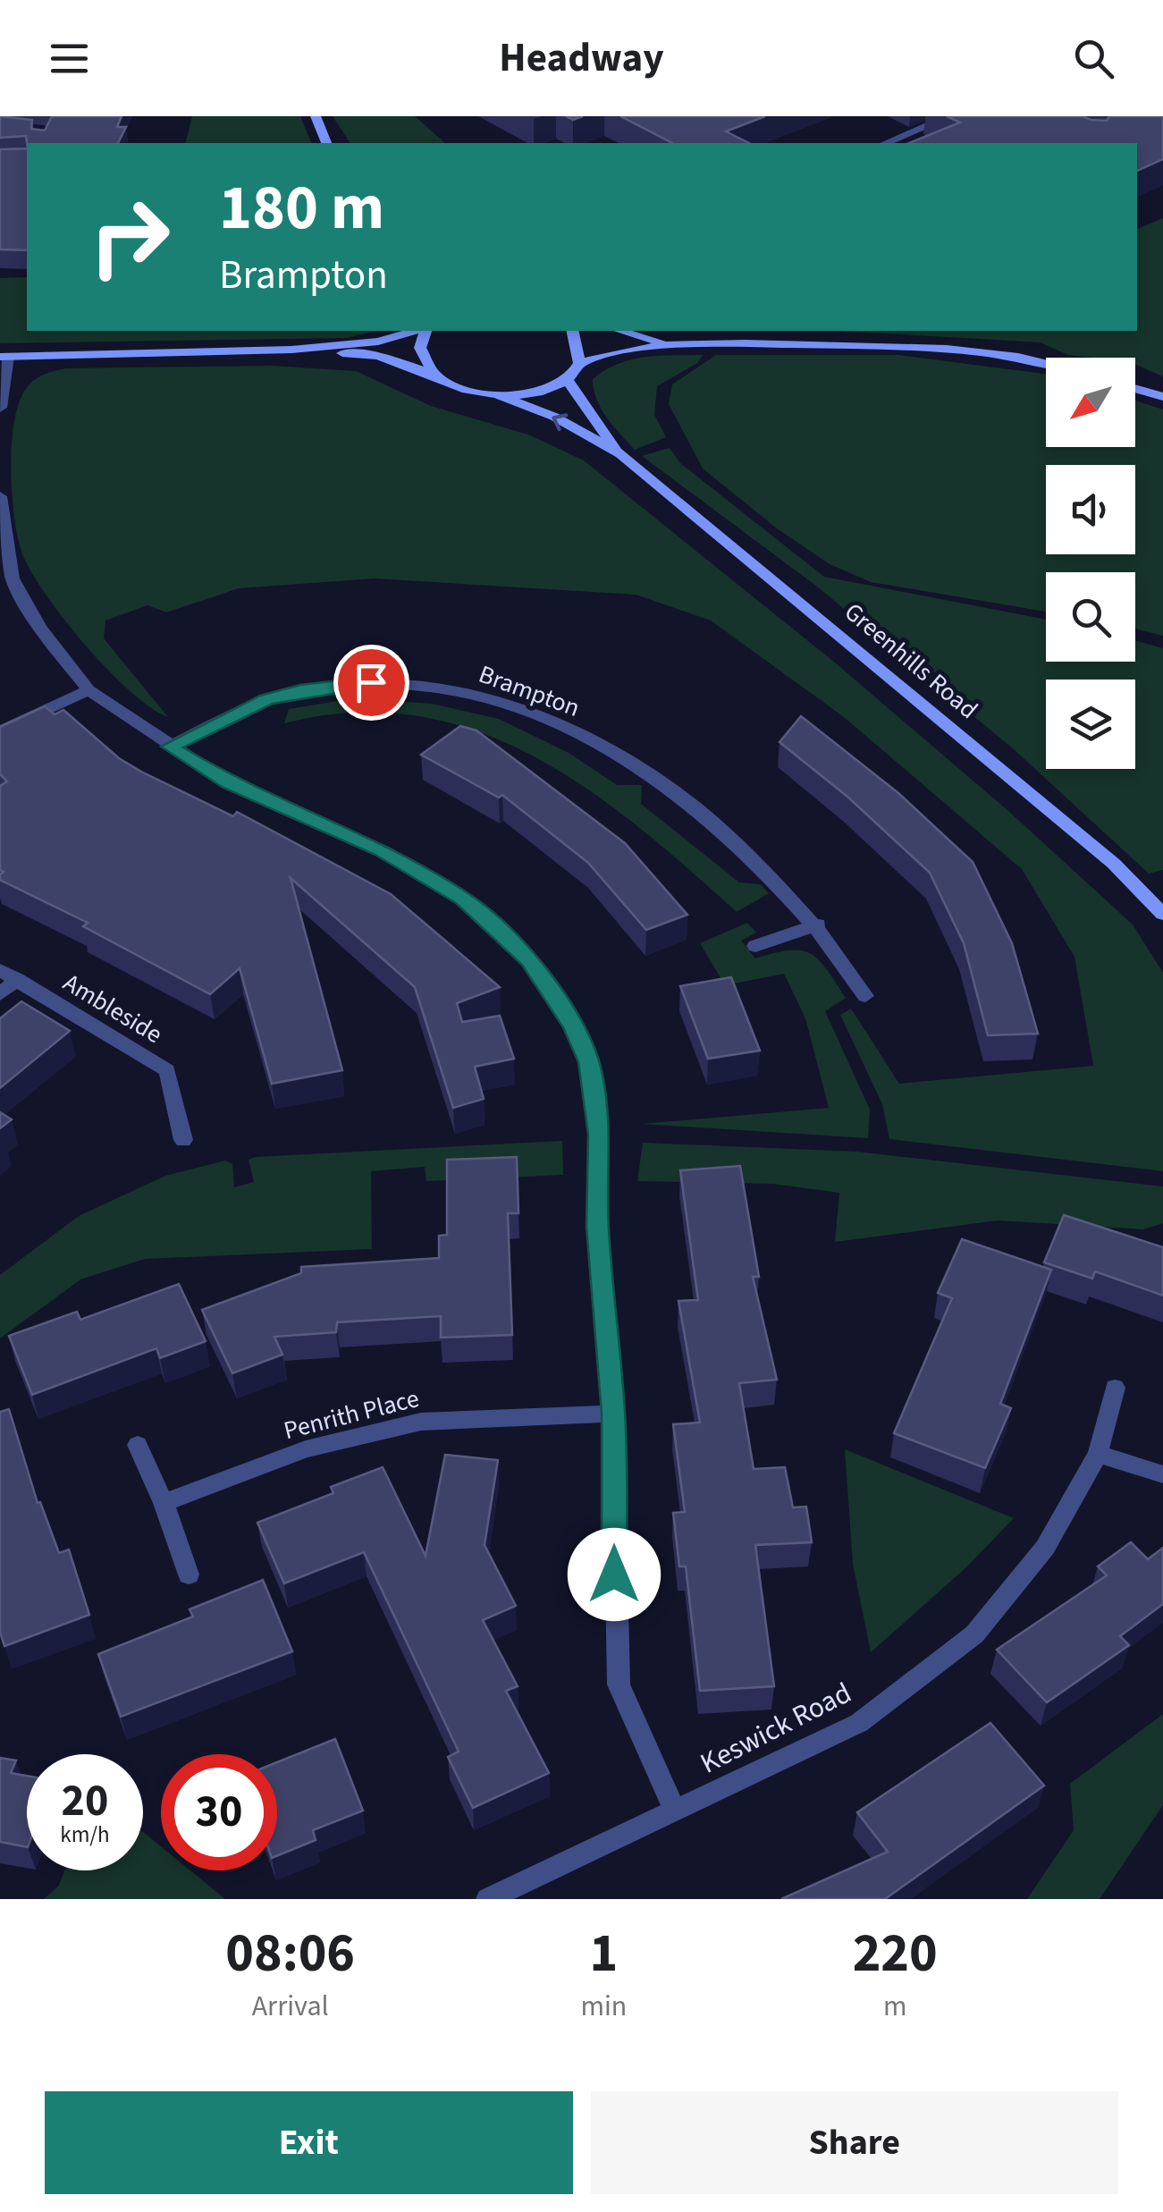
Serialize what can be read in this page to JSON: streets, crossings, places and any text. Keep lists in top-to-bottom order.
{
  "streets": {
    "street": [
      "Greenhills Road",
      "Brampton",
      "Ambleside",
      "Penrith Place",
      "Keswick Road"
    ]
  },
  "north": "bottom left",
  "page": {
    "header": "Headway",
    "turn": ["180 m", "Brampton"],
    "speed": "20 km/h",
    "limit": "30",
    "eta": [
      "08:06",
      "Arrival",
      "1",
      "min",
      "220",
      "m"
    ],
    "buttons": ["Exit", "Share"]
  }
}
